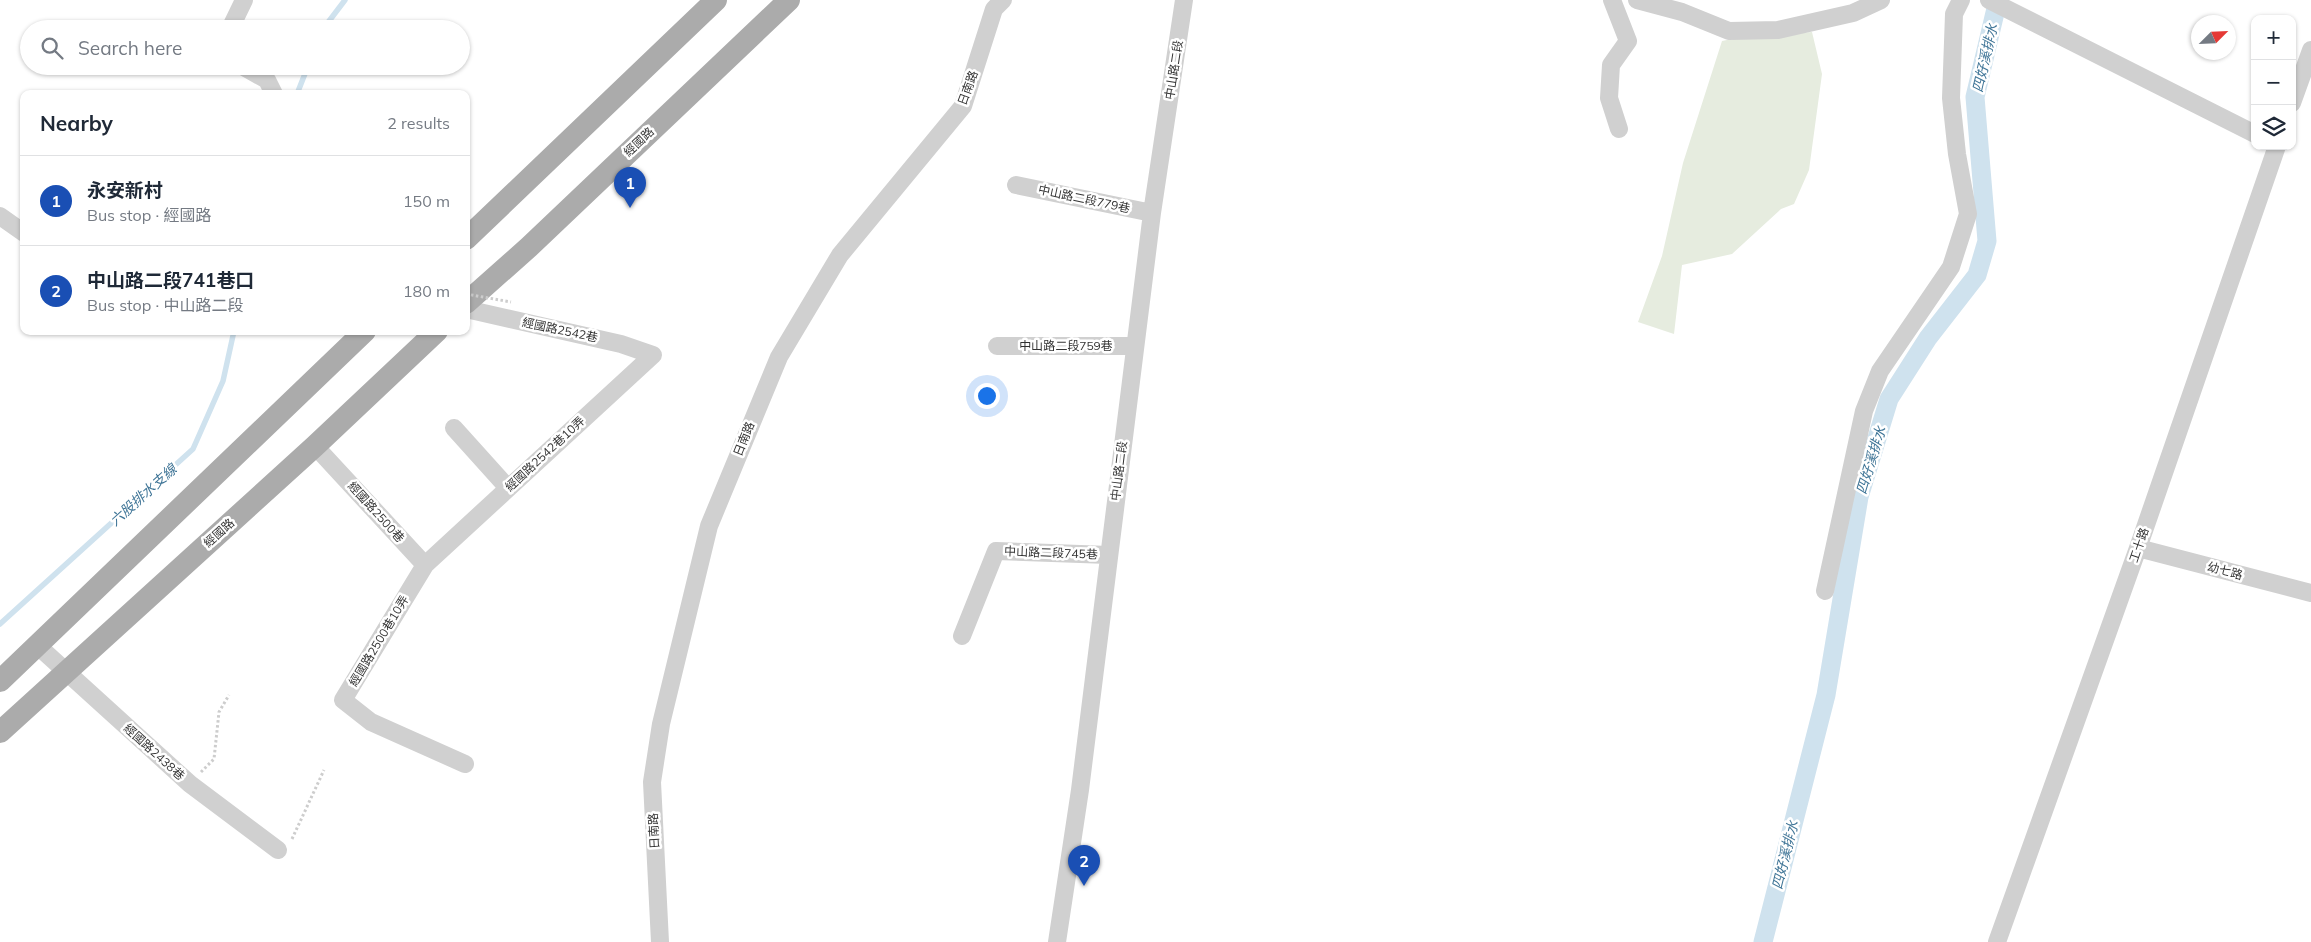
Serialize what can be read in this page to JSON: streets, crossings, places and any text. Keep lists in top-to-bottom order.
{
  "streets": {
    "main road": ["經國路"],
    "street": [
      "中山路二段",
      "日南路",
      "中山路二段779巷",
      "經國路2542巷",
      "中山路二段759巷",
      "經國路2542巷10弄",
      "經國路2500巷",
      "工十路",
      "中山路二段745巷",
      "幼七路",
      "經國路2500巷10弄",
      "經國路2438巷"
    ]
  },
  "crossings": [
    ["中山路二段", "中山路二段779巷"],
    ["中山路二段", "中山路二段759巷"],
    ["中山路二段", "中山路二段745巷"],
    ["經國路", "經國路2500巷"],
    ["經國路", "經國路2438巷"],
    ["經國路2542巷", "經國路2542巷10弄"],
    ["經國路2542巷10弄", "經國路2500巷"],
    ["經國路2542巷10弄", "經國路2500巷10弄"],
    ["經國路2500巷", "經國路2500巷10弄"],
    ["工十路", "幼七路"]
  ],
  "water": ["四好溪排水", "六股排水支線"],
  "north": "top right",
  "page": {
    "map_buttons": ["+", "−"],
    "search": "Search here",
    "heading": ["Nearby", "2 results"],
    "list": [
      {
        "mark": "1",
        "name": "永安新村",
        "note": "Bus stop · 經國路",
        "value": "150 m"
      },
      {
        "mark": "2",
        "name": "中山路二段741巷口",
        "note": "Bus stop · 中山路二段",
        "value": "180 m"
      }
    ],
    "pins": ["1", "2"]
  }
}
